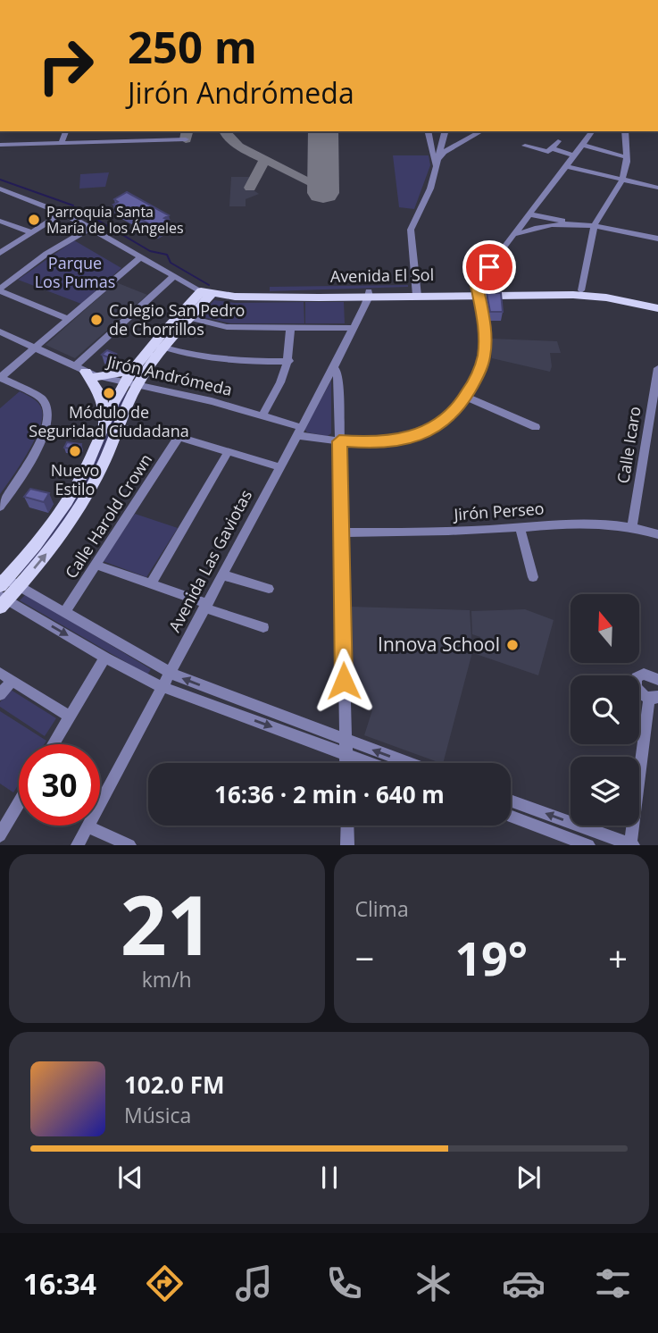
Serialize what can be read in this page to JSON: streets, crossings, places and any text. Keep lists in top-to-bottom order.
{
  "streets": {
    "main road": ["Avenida El Sol"],
    "street": [
      "Jirón Andrómeda",
      "Calle Icaro",
      "Jirón Perseo",
      "Calle Harold Crown",
      "Avenida Las Gaviotas"
    ]
  },
  "crossings": [
    ["Avenida El Sol", "Jirón Andrómeda"],
    ["Avenida El Sol", "Avenida Las Gaviotas"],
    ["Jirón Andrómeda", "Avenida Las Gaviotas"],
    ["Calle Icaro", "Jirón Perseo"]
  ],
  "parks": ["Parque Los Pumas"],
  "places": [
    "Parroquia Santa María de los Ángeles",
    "Colegio San Pedro de Chorrillos",
    "Módulo de Seguridad Ciudadana",
    "Nuevo Estilo",
    "Innova School"
  ],
  "north": "top",
  "page": {
    "turn": ["250 m", "Jirón Andrómeda"],
    "limit": "30",
    "trip": "16:36 · 2 min · 640 m",
    "tile": [
      ["21", "km/h"],
      "Clima"
    ],
    "heat": ["−", "19°", "+"],
    "song": ["102.0 FM", "Música"],
    "tabs": "16:34"
  }
}
